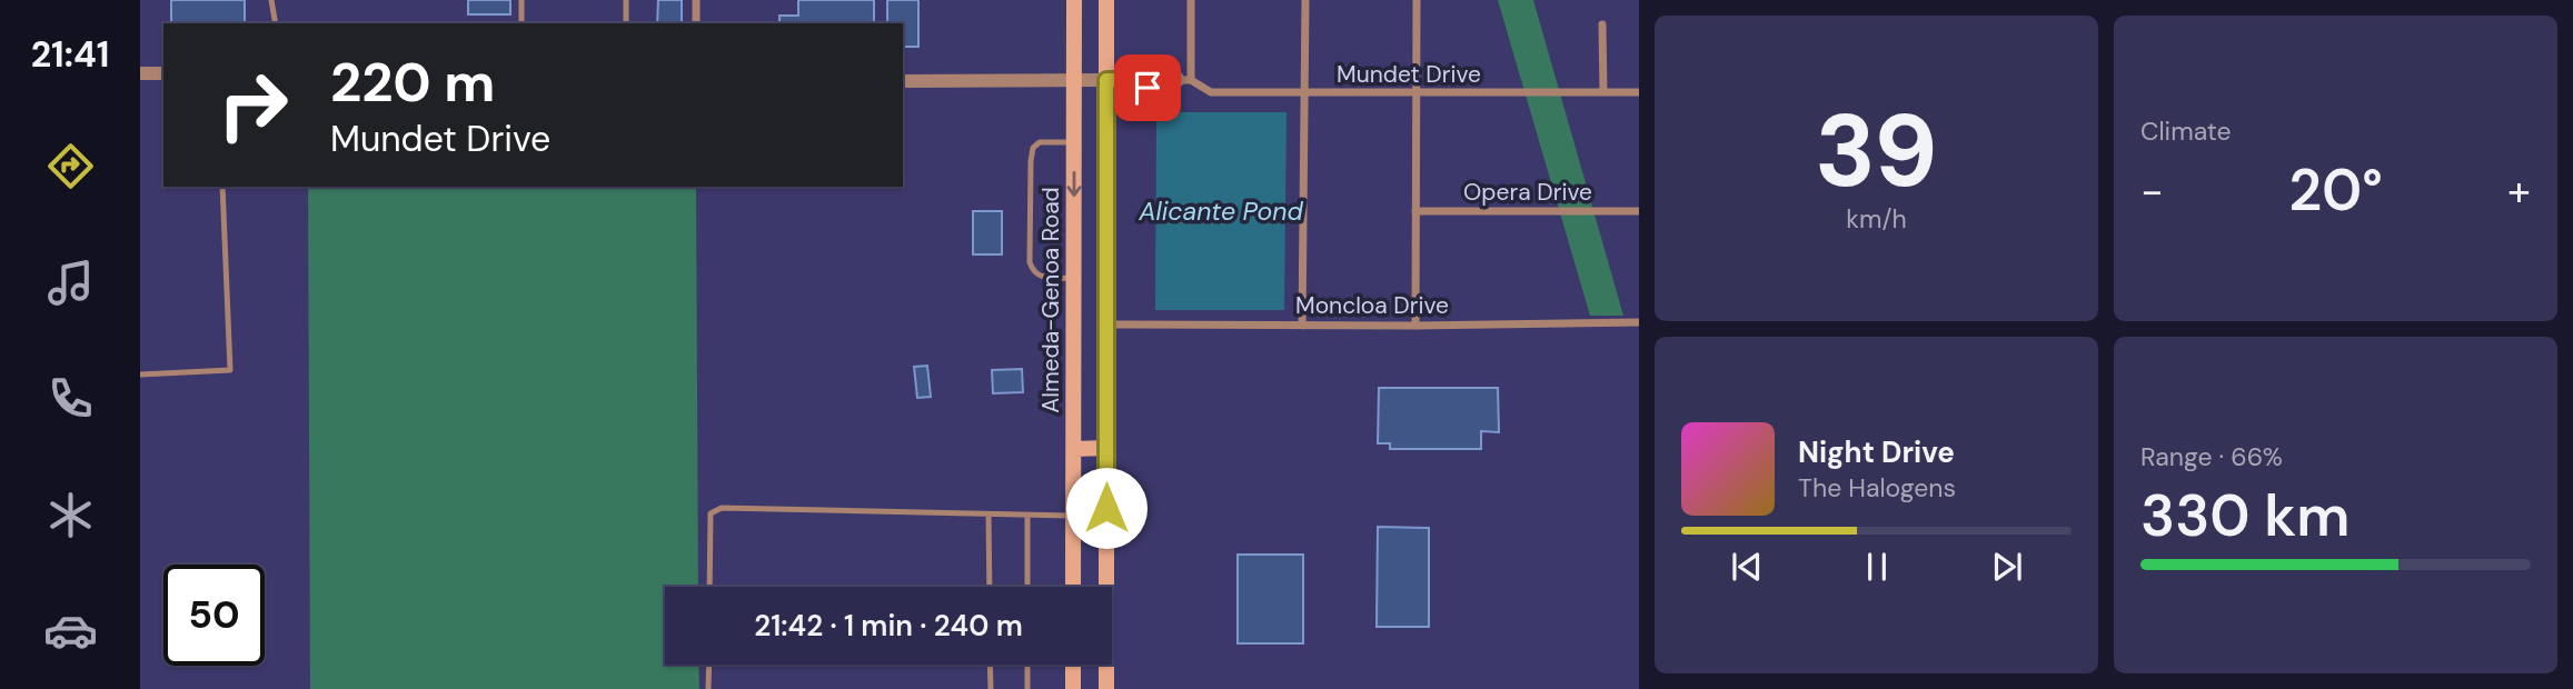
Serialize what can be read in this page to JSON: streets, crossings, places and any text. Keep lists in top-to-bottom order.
{
  "streets": {
    "main road": ["Almeda-Genoa Road"],
    "street": ["Mundet Drive", "Opera Drive", "Moncloa Drive"]
  },
  "water": ["Alicante Pond"],
  "page": {
    "tabs": "21:41",
    "tile": [
      ["39", "km/h"],
      "Climate",
      ["Range · 66%", "330 km"]
    ],
    "turn": ["220 m", "Mundet Drive"],
    "heat": ["−", "20°", "+"],
    "song": ["Night Drive", "The Halogens"],
    "limit": "50",
    "trip": "21:42 · 1 min · 240 m"
  }
}
